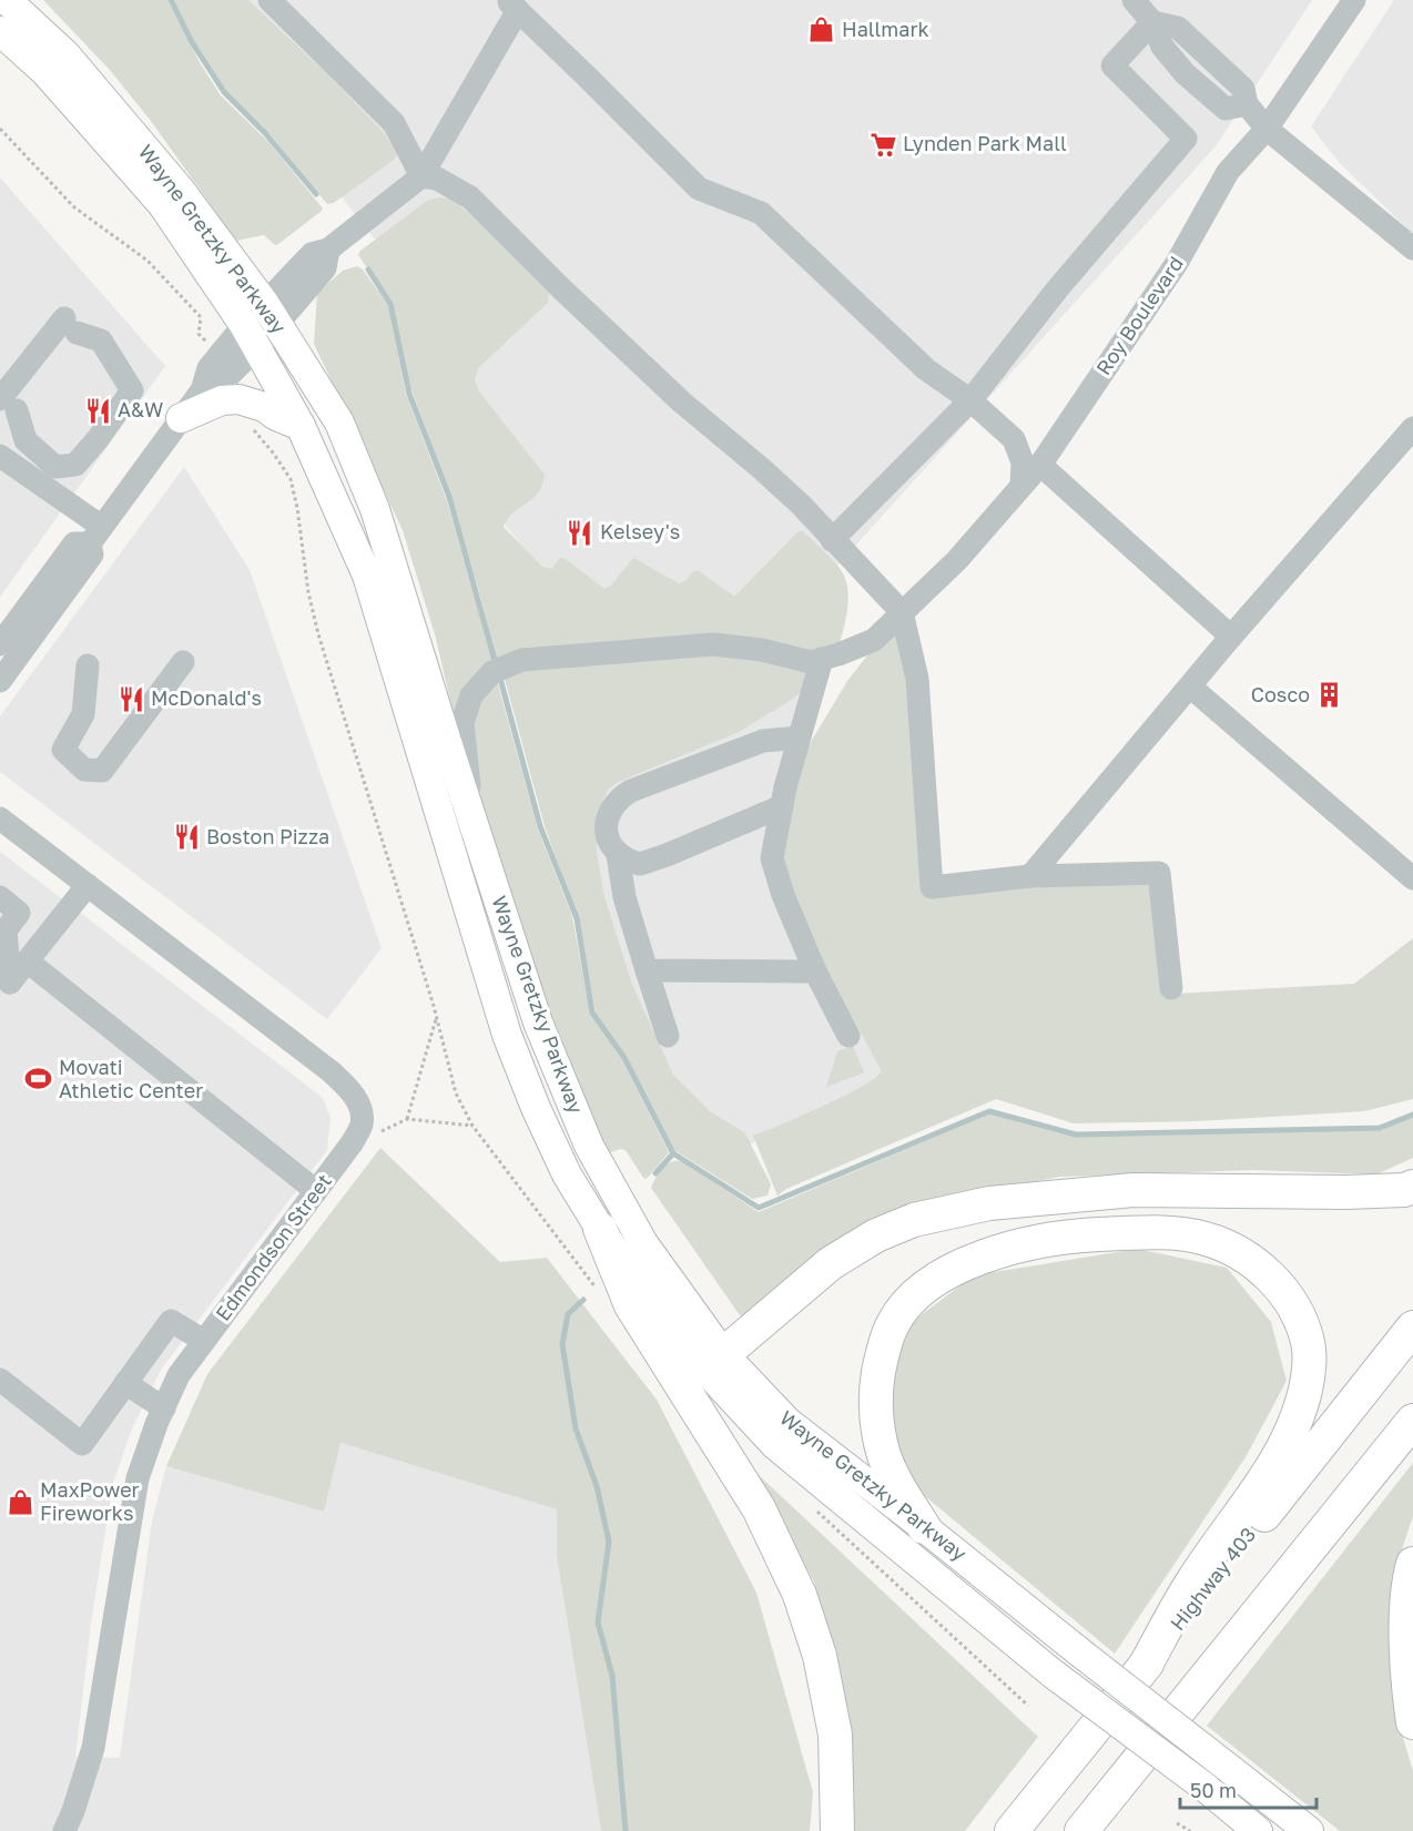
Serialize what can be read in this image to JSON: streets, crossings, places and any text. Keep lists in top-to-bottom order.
{
  "streets": {
    "highway": ["Highway 403"],
    "main road": ["Wayne Gretzky Parkway"],
    "street": ["Roy Boulevard", "Edmondson Street"]
  },
  "places": {
    "shop": ["Hallmark", "MaxPower Fireworks"],
    "supermarket": ["Lynden Park Mall"],
    "restaurant": [
      "A&W",
      "Kelsey's",
      "McDonald's",
      "Boston Pizza"
    ],
    "building": ["Cosco"],
    "sports": ["Movati Athletic Center"]
  },
  "scale_bar": "50 m"
}
